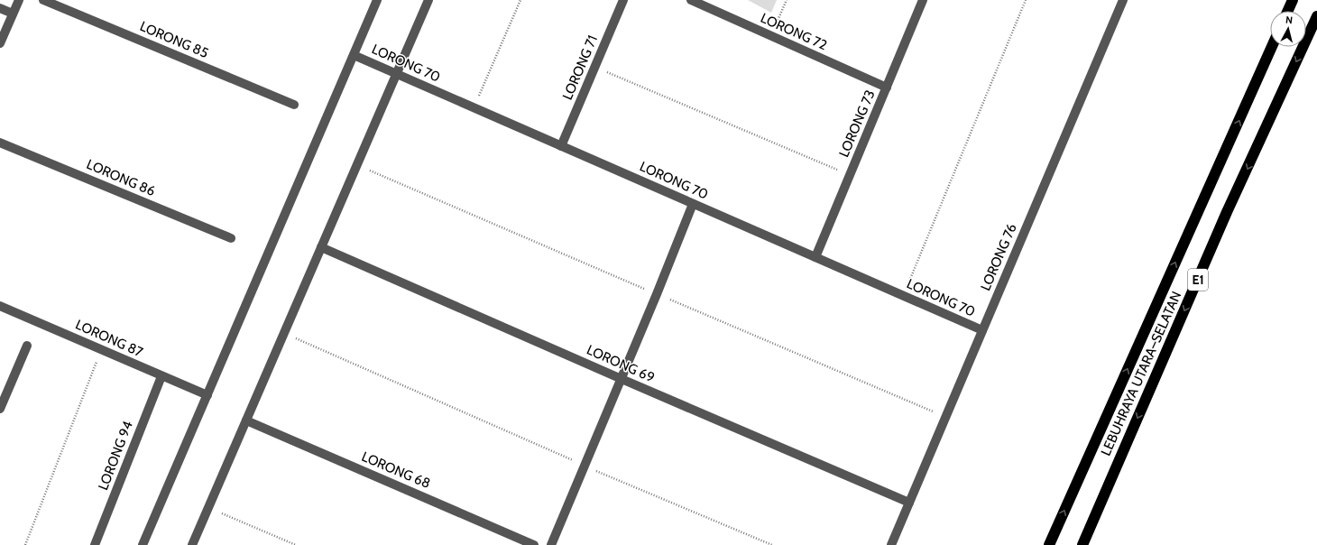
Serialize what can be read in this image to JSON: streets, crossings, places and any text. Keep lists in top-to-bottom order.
{
  "streets": {
    "highway": ["E1", "LEBUHRAYA UTARA–SELATAN"],
    "street": [
      "LORONG 72",
      "LORONG 85",
      "LORONG 70",
      "LORONG 71",
      "LORONG 73",
      "LORONG 86",
      "LORONG 76",
      "LORONG 87",
      "LORONG 69",
      "LORONG 94",
      "LORONG 68"
    ]
  },
  "crossings": [
    ["LORONG 72", "LORONG 73"],
    ["LORONG 70", "LORONG 71"],
    ["LORONG 70", "LORONG 73"],
    ["LORONG 70", "LORONG 76"],
    ["LORONG 76", "LORONG 69"],
    ["LORONG 87", "LORONG 94"]
  ],
  "north": "top"
}
